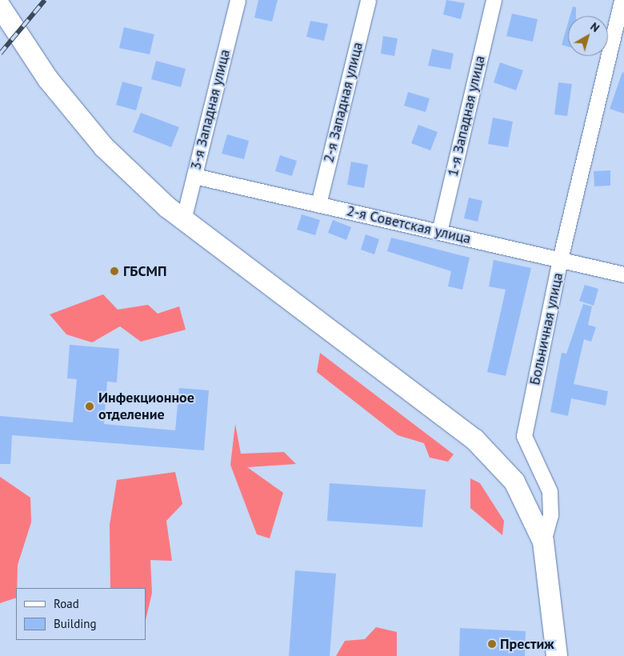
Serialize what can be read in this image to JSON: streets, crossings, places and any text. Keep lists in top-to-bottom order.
{
  "streets": {
    "main road": ["Больничная улица"],
    "street": [
      "2-я Западная улица",
      "3-я Западная улица",
      "1-я Западная улица",
      "2-я Советская улица"
    ]
  },
  "crossings": [
    ["2-я Западная улица", "2-я Советская улица"],
    ["3-я Западная улица", "2-я Советская улица"],
    ["1-я Западная улица", "2-я Советская улица"],
    ["2-я Советская улица", "Больничная улица"]
  ],
  "places": ["ГБСМП", "Инфекционное отделение", "Престиж"],
  "legend": ["Road", "Building"],
  "north": "top right"
}
